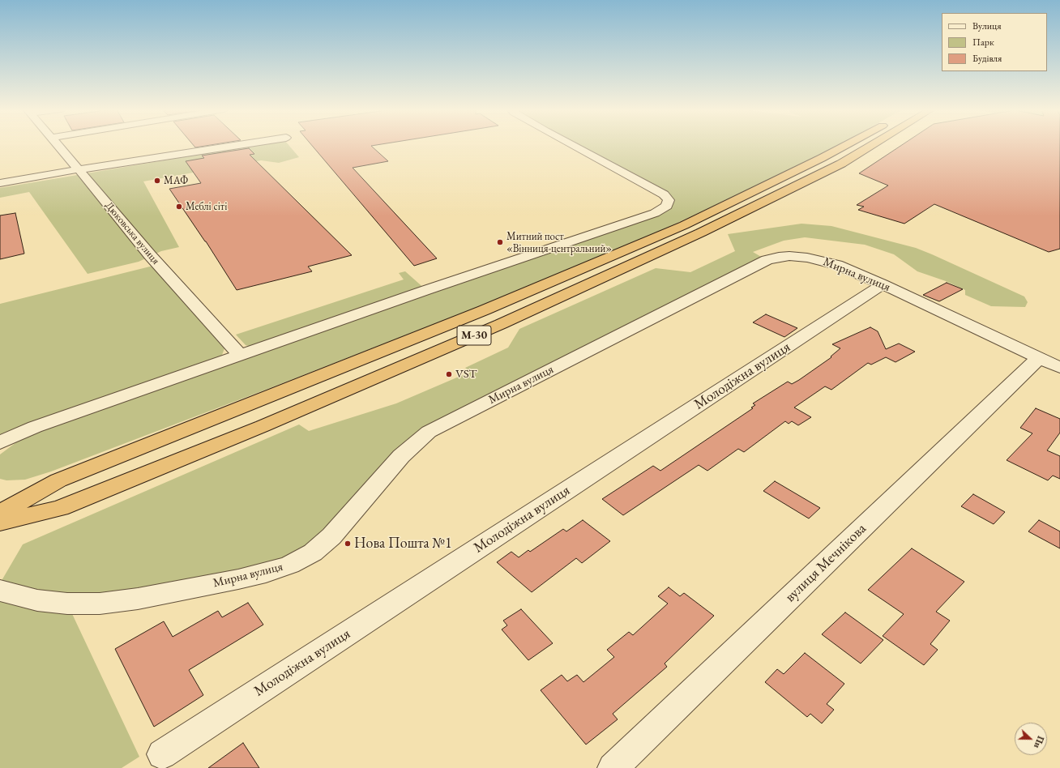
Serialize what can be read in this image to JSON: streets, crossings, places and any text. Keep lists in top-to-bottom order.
{
  "streets": {
    "highway": ["М-30"],
    "street": [
      "Дюковська вулиця",
      "Мирна вулиця",
      "Молодіжна вулиця",
      "вулиця Мечнікова"
    ]
  },
  "crossings": [
    ["Мирна вулиця", "Молодіжна вулиця"],
    ["Мирна вулиця", "вулиця Мечнікова"]
  ],
  "places": [
    "МАФ",
    "Меблі сіті",
    "Митний пост «Вінниця-центральний»",
    "VST",
    "Нова Пошта №1"
  ],
  "legend": ["Вулиця", "Парк", "Будівля"],
  "north": "right"
}
